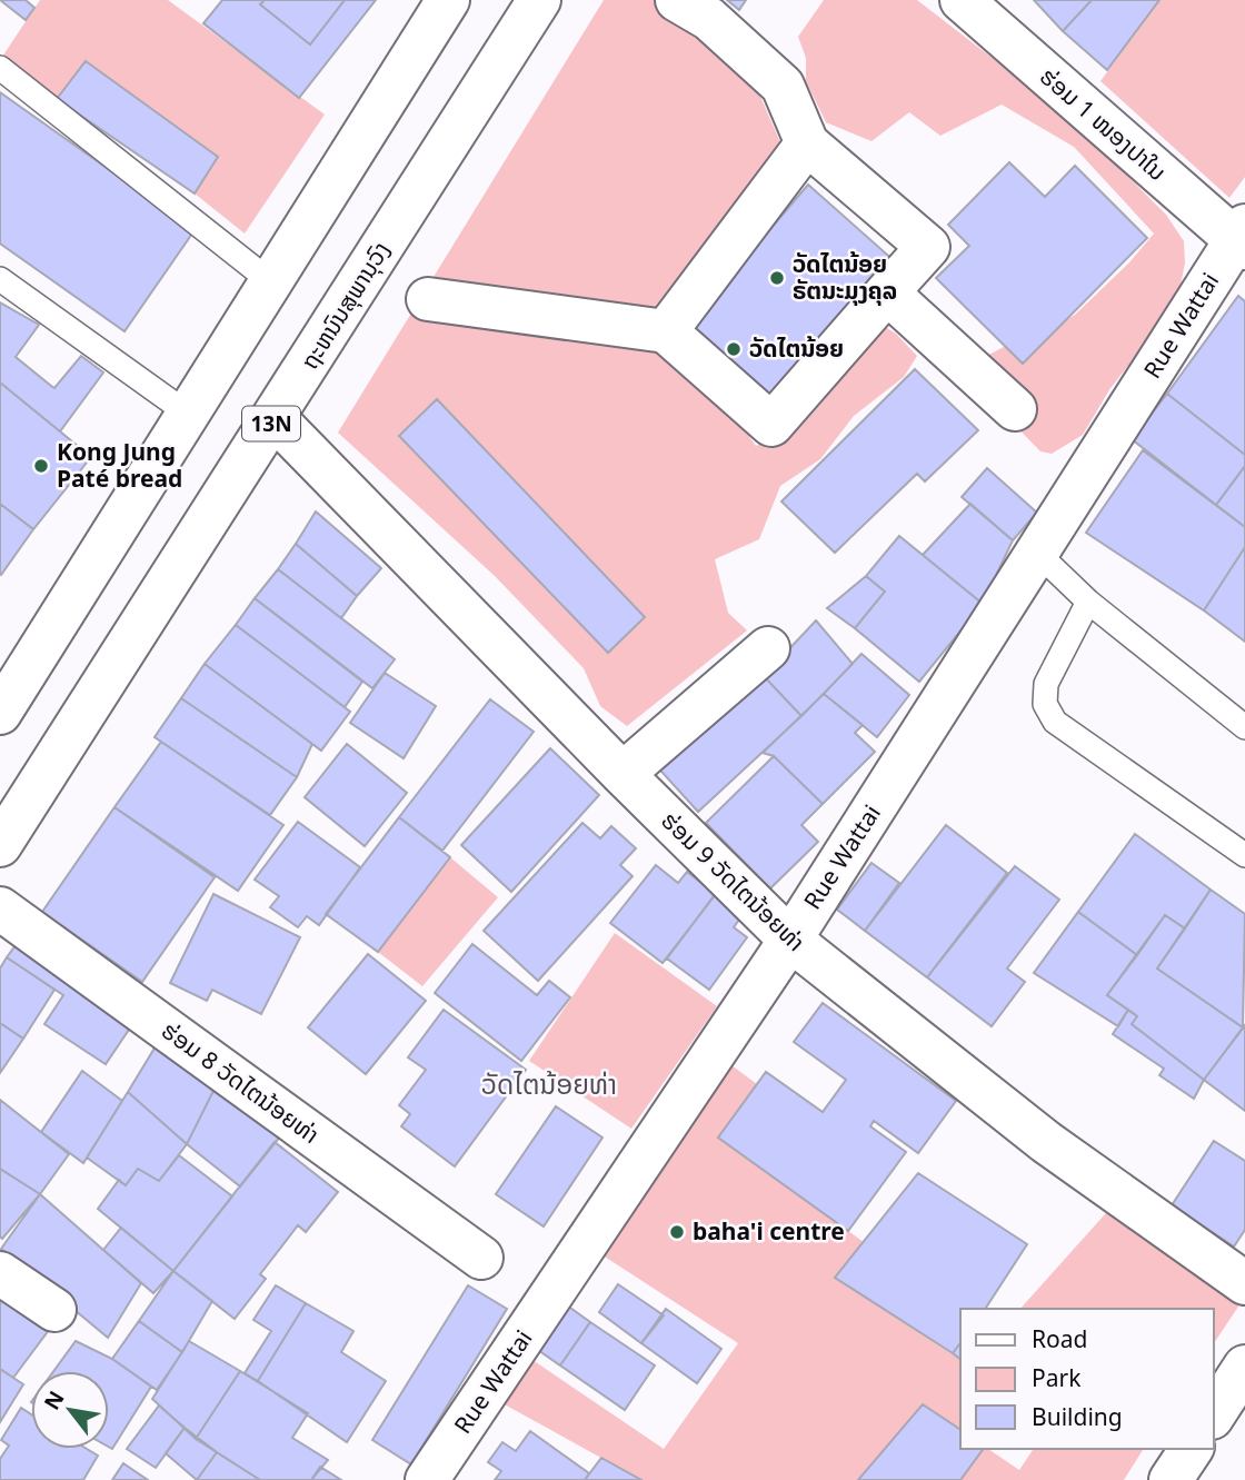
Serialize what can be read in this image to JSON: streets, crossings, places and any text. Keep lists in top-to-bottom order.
{
  "streets": {
    "main road": [
      "ຮ່ອມ 1 ໜອງປາໃນ",
      "ຖະຫນົນສຸພານຸວົງ",
      "Rue Wattai",
      "13N",
      "ຮ່ອມ 9 ວັດໄຕນ້ອຍທ່າ",
      "ຮ່ອມ 8 ວັດໄຕນ້ອຍທ່າ"
    ]
  },
  "crossings": [
    ["ຮ່ອມ 1 ໜອງປາໃນ", "Rue Wattai"],
    ["ຖະຫນົນສຸພານຸວົງ", "ຮ່ອມ 9 ວັດໄຕນ້ອຍທ່າ"],
    ["Rue Wattai", "ຮ່ອມ 9 ວັດໄຕນ້ອຍທ່າ"]
  ],
  "districts": ["ວັດໄຕນ້ອຍທ່າ"],
  "places": [
    "ວັດໄຕນ້ອຍ ຣັຕນະມຸງຄຸລ",
    "ວັດໄຕນ້ອຍ",
    "Kong Jung Paté bread",
    "baha'i centre"
  ],
  "legend": ["Road", "Park", "Building"],
  "north": "top left"
}
